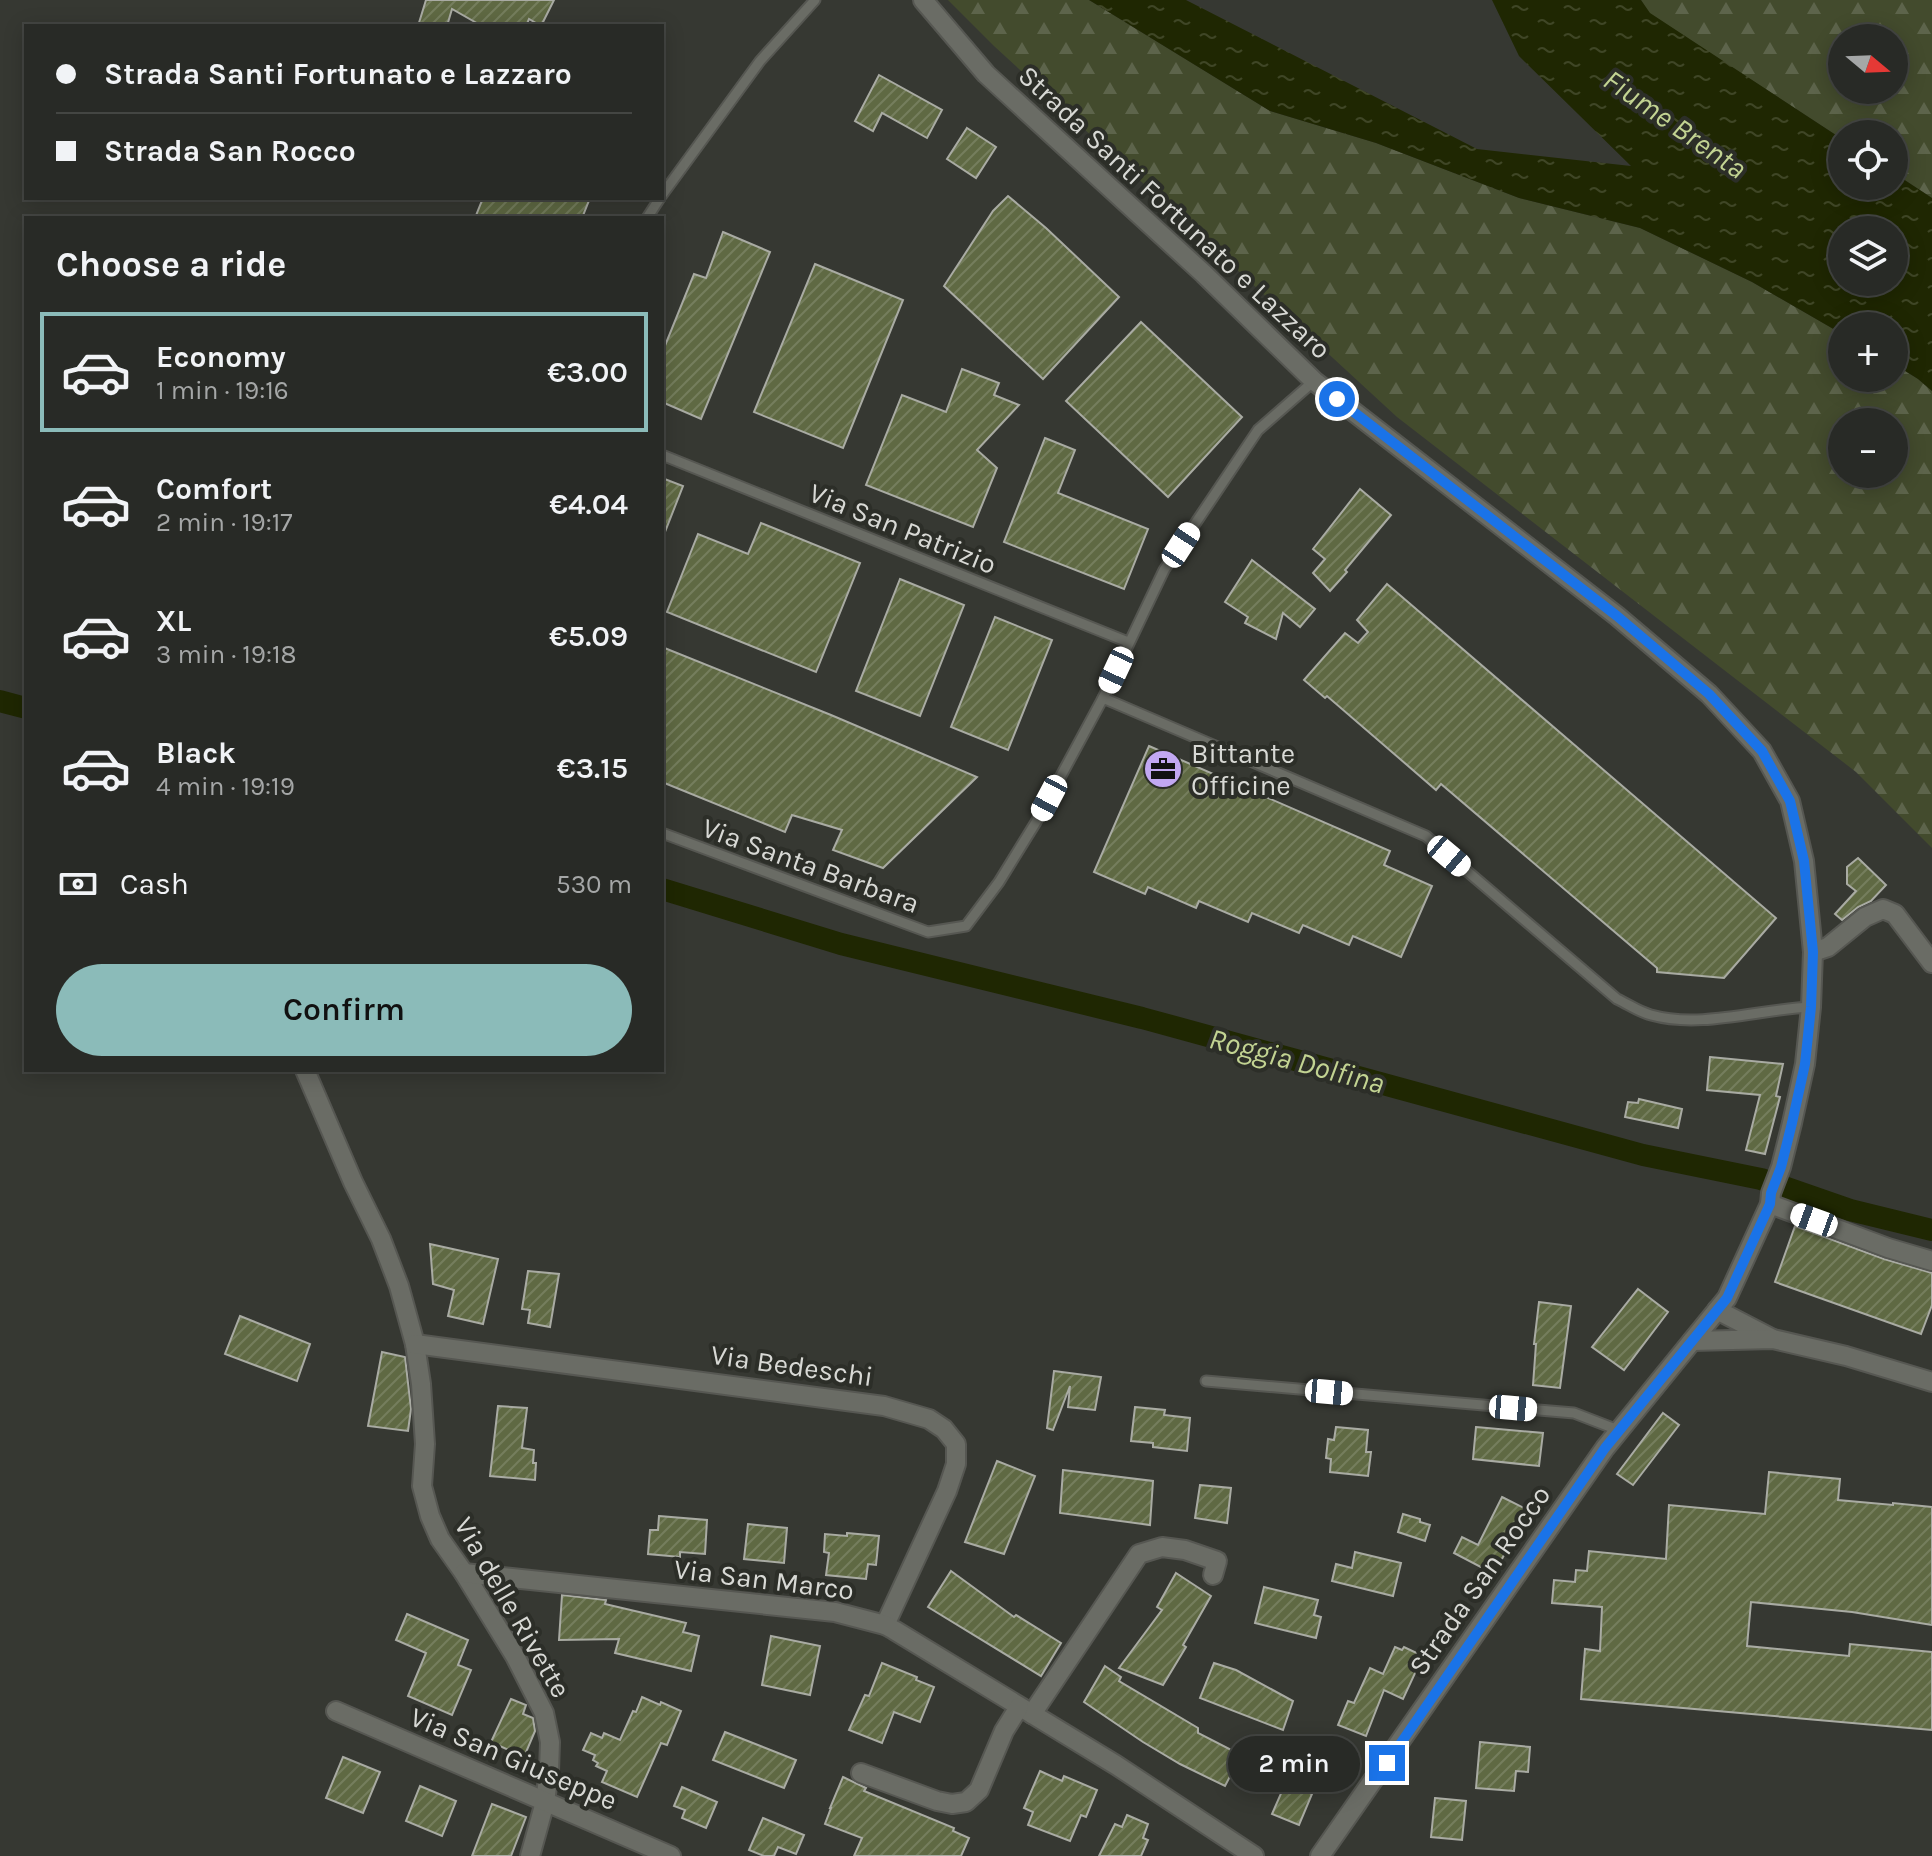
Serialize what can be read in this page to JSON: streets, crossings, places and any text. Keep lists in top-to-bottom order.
{
  "streets": {
    "street": [
      "Strada Santi Fortunato e Lazzaro",
      "Via Bedeschi",
      "Via San Marco",
      "Strada San Rocco",
      "Via delle Rivette",
      "Via San Giuseppe"
    ],
    "lane": ["Via San Patrizio", "Via Santa Barbara"]
  },
  "crossings": [
    ["Strada Santi Fortunato e Lazzaro", "Via Santa Barbara"],
    ["Strada Santi Fortunato e Lazzaro", "Strada San Rocco"],
    ["Via San Patrizio", "Via Santa Barbara"],
    ["Via Bedeschi", "Via San Marco"],
    ["Via Bedeschi", "Via delle Rivette"],
    ["Via San Marco", "Via delle Rivette"],
    ["Via delle Rivette", "Via San Giuseppe"]
  ],
  "water": ["Fiume Brenta", "Roggia Dolfina"],
  "places": {
    "office": ["Bittante Officine"]
  },
  "north": "right",
  "page": {
    "map_buttons": ["+", "−"],
    "banner": ["Strada Santi Fortunato e Lazzaro", "Strada San Rocco"],
    "heading": "Choose a ride",
    "list": [
      {
        "name": "Economy",
        "note": "1 min · 19:16",
        "value": "€3.00"
      },
      {
        "name": "Comfort",
        "note": "2 min · 19:17",
        "value": "€4.04"
      },
      {
        "name": "XL",
        "note": "3 min · 19:18",
        "value": "€5.09"
      },
      {
        "name": "Black",
        "note": "4 min · 19:19",
        "value": "€3.15"
      }
    ],
    "pay": ["Cash", "530 m"],
    "buttons": "Confirm",
    "bubble": "2 min"
  }
}
